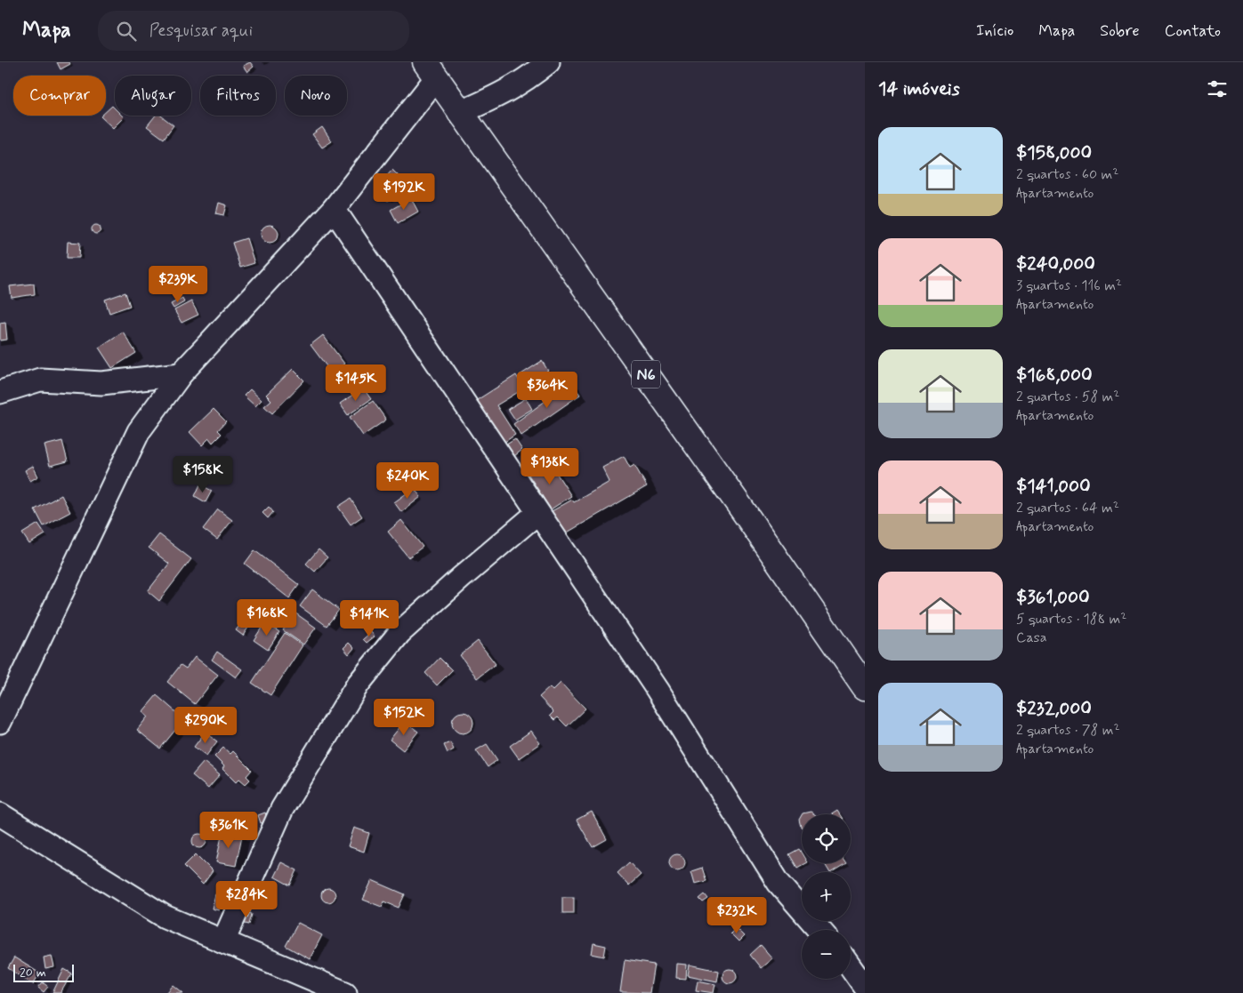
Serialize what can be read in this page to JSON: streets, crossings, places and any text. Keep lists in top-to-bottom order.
{
  "streets": {
    "highway": ["N6"]
  },
  "scale_bar": "20 m",
  "page": {
    "header": "Mapa",
    "search": "Pesquisar aqui",
    "nav": [
      "Início",
      "Mapa",
      "Sobre",
      "Contato"
    ],
    "heading": "14 imóveis",
    "chip": [
      "Comprar",
      "Alugar",
      "Filtros",
      "Novo"
    ],
    "list": [
      {
        "name": "$158,000",
        "note": "2 quartos · 60 m² · Apartamento"
      },
      {
        "name": "$240,000",
        "note": "3 quartos · 116 m² · Apartamento"
      },
      {
        "name": "$168,000",
        "note": "2 quartos · 58 m² · Apartamento"
      },
      {
        "name": "$141,000",
        "note": "2 quartos · 64 m² · Apartamento"
      },
      {
        "name": "$361,000",
        "note": "5 quartos · 188 m² · Casa"
      },
      {
        "name": "$232,000",
        "note": "2 quartos · 78 m² · Apartamento"
      }
    ],
    "price": [
      "$192K",
      "$239K",
      "$145K",
      "$364K",
      "$138K",
      "$158K",
      "$240K",
      "$168K",
      "$141K",
      "$152K",
      "$290K",
      "$361K",
      "$284K",
      "$232K"
    ],
    "map_buttons": ["+", "−"],
    "scale": "20 m"
  }
}
